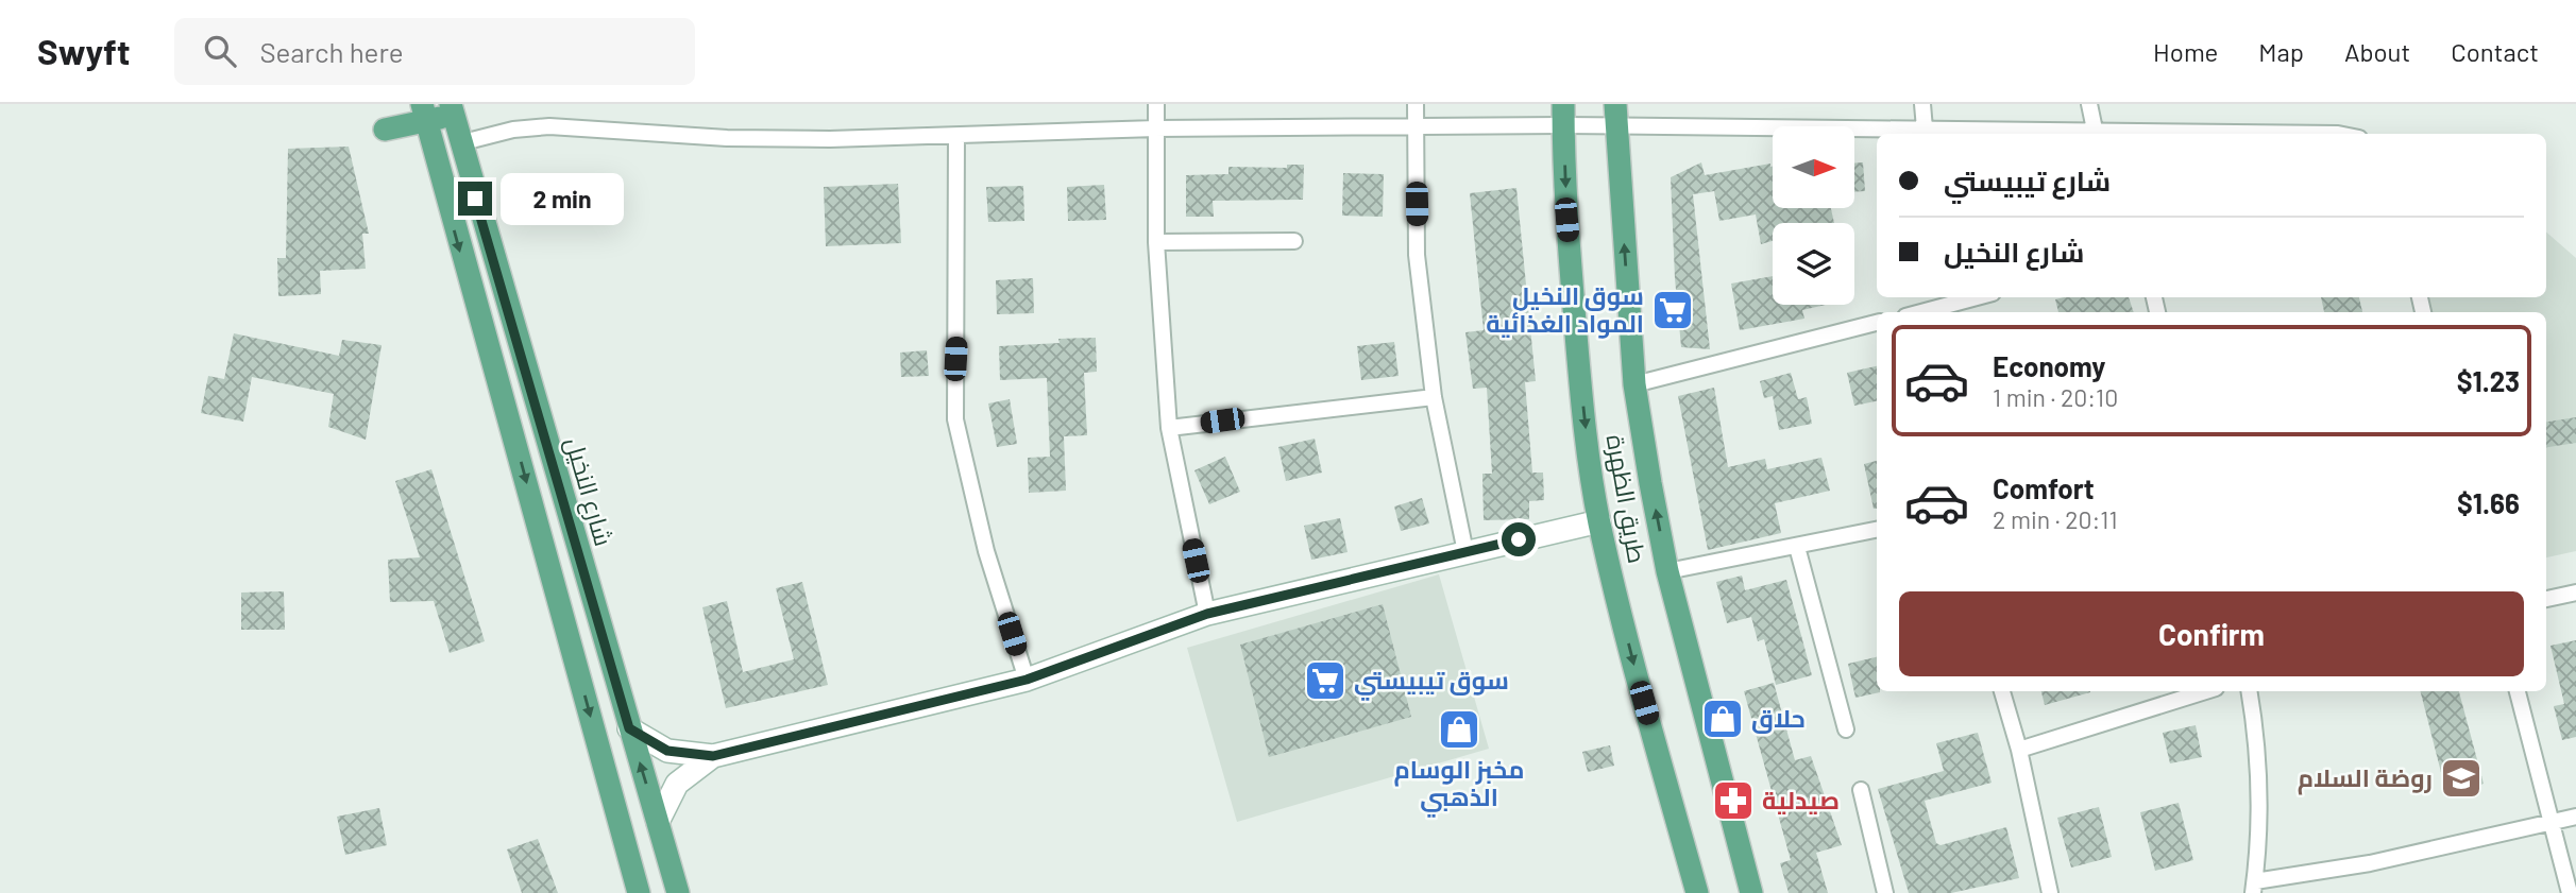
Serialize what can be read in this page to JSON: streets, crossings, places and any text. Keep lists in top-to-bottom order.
{
  "streets": {
    "main road": ["شارع النخيل", "طريق الظهرة"]
  },
  "places": {
    "supermarket": ["سوق النخيل المواد الغذائية", "سوق تيبيستي"],
    "shop": ["حلاق", "مخبز الوسام الذهبي"],
    "school or university": ["روضة السلام"],
    "pharmacy": ["صيدلية"]
  },
  "north": "right",
  "page": {
    "header": "Swyft",
    "search": "Search here",
    "nav": [
      "Home",
      "Map",
      "About",
      "Contact"
    ],
    "banner": ["شارع تيبيستي", "شارع النخيل"],
    "bubble": "2 min",
    "list": [
      {
        "name": "Economy",
        "note": "1 min · 20:10",
        "value": "$1.23"
      },
      {
        "name": "Comfort",
        "note": "2 min · 20:11",
        "value": "$1.66"
      }
    ],
    "buttons": "Confirm"
  }
}
